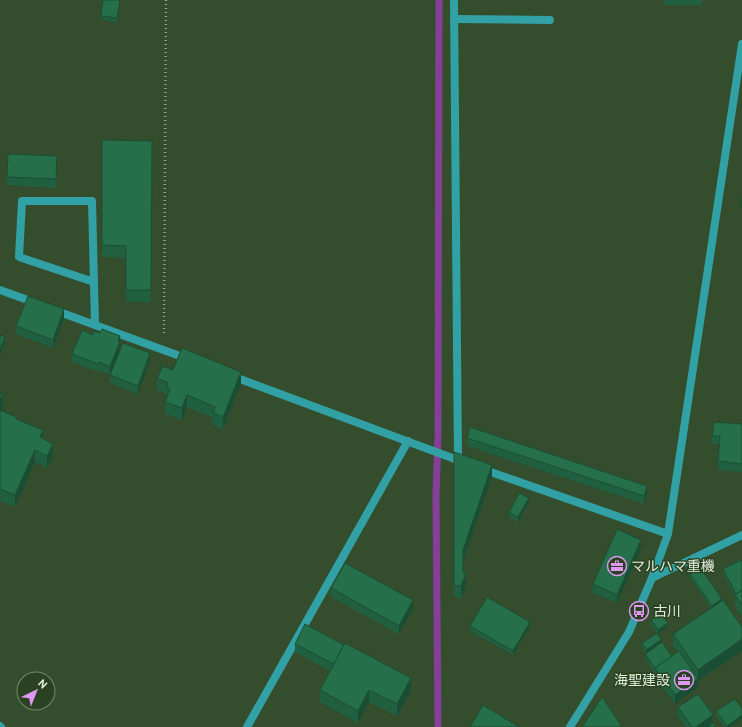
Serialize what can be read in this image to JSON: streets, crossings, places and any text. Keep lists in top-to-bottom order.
{
  "places": {
    "office": ["マルハマ重機", "海聖建設"],
    "bus stop": ["古川"]
  },
  "north": "top right"
}
